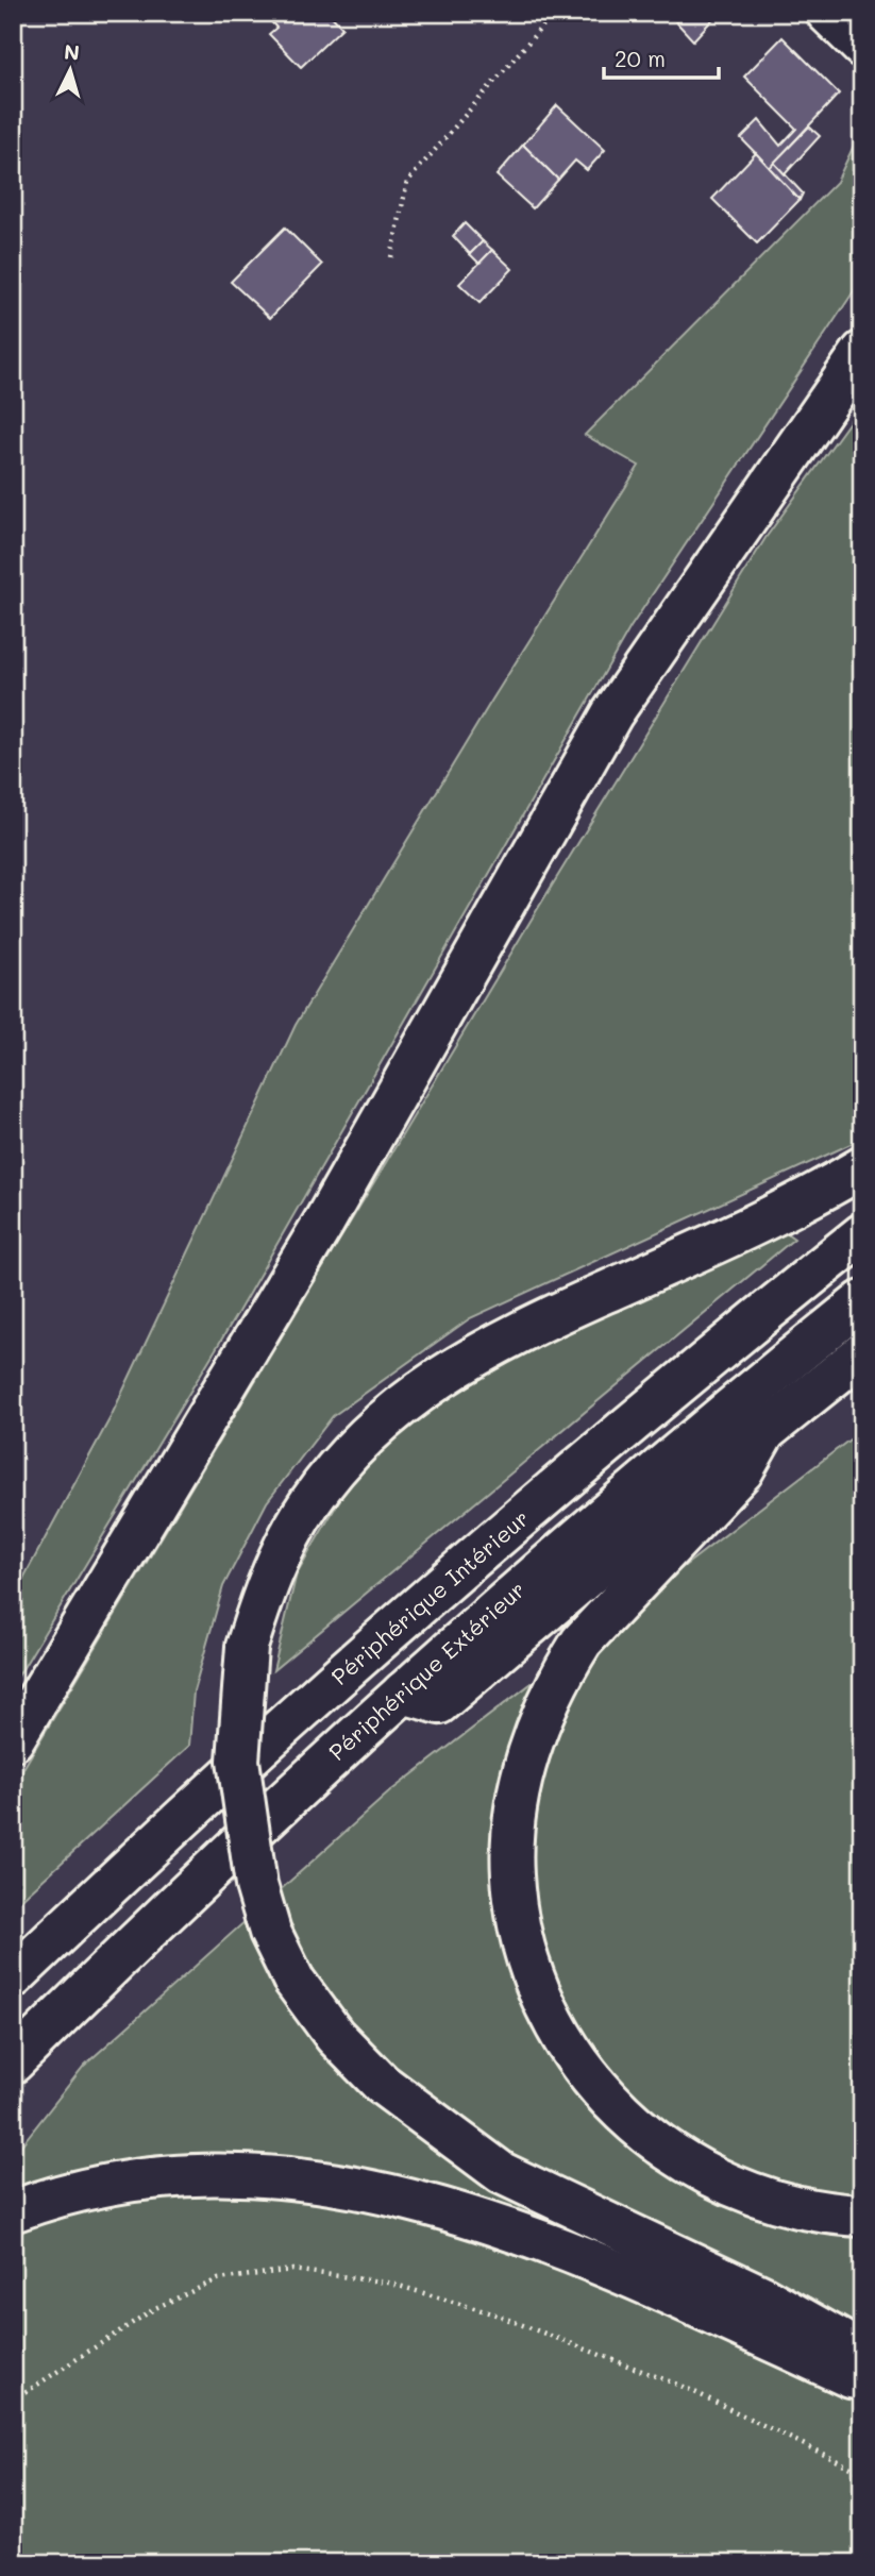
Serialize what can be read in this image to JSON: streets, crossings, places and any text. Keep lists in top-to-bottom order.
{
  "streets": {
    "main road": ["Périphérique Intérieur", "Périphérique Extérieur"]
  },
  "scale_bar": "20 m",
  "north": "top"
}
